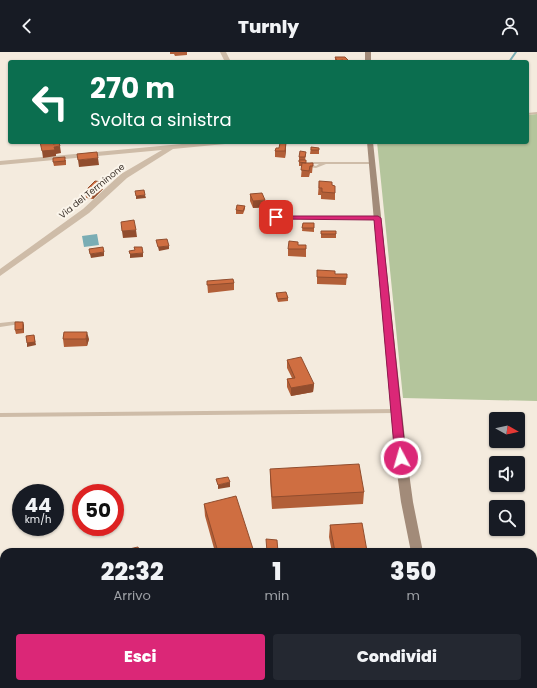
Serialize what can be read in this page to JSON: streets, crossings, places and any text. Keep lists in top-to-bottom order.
{
  "streets": {
    "street": ["Via del Terminone"]
  },
  "north": "right",
  "page": {
    "header": "Turnly",
    "turn": ["270 m", "Svolta a sinistra"],
    "speed": "44 km/h",
    "limit": "50",
    "eta": [
      "22:32",
      "Arrivo",
      "1",
      "min",
      "350",
      "m"
    ],
    "buttons": ["Esci", "Condividi"]
  }
}
